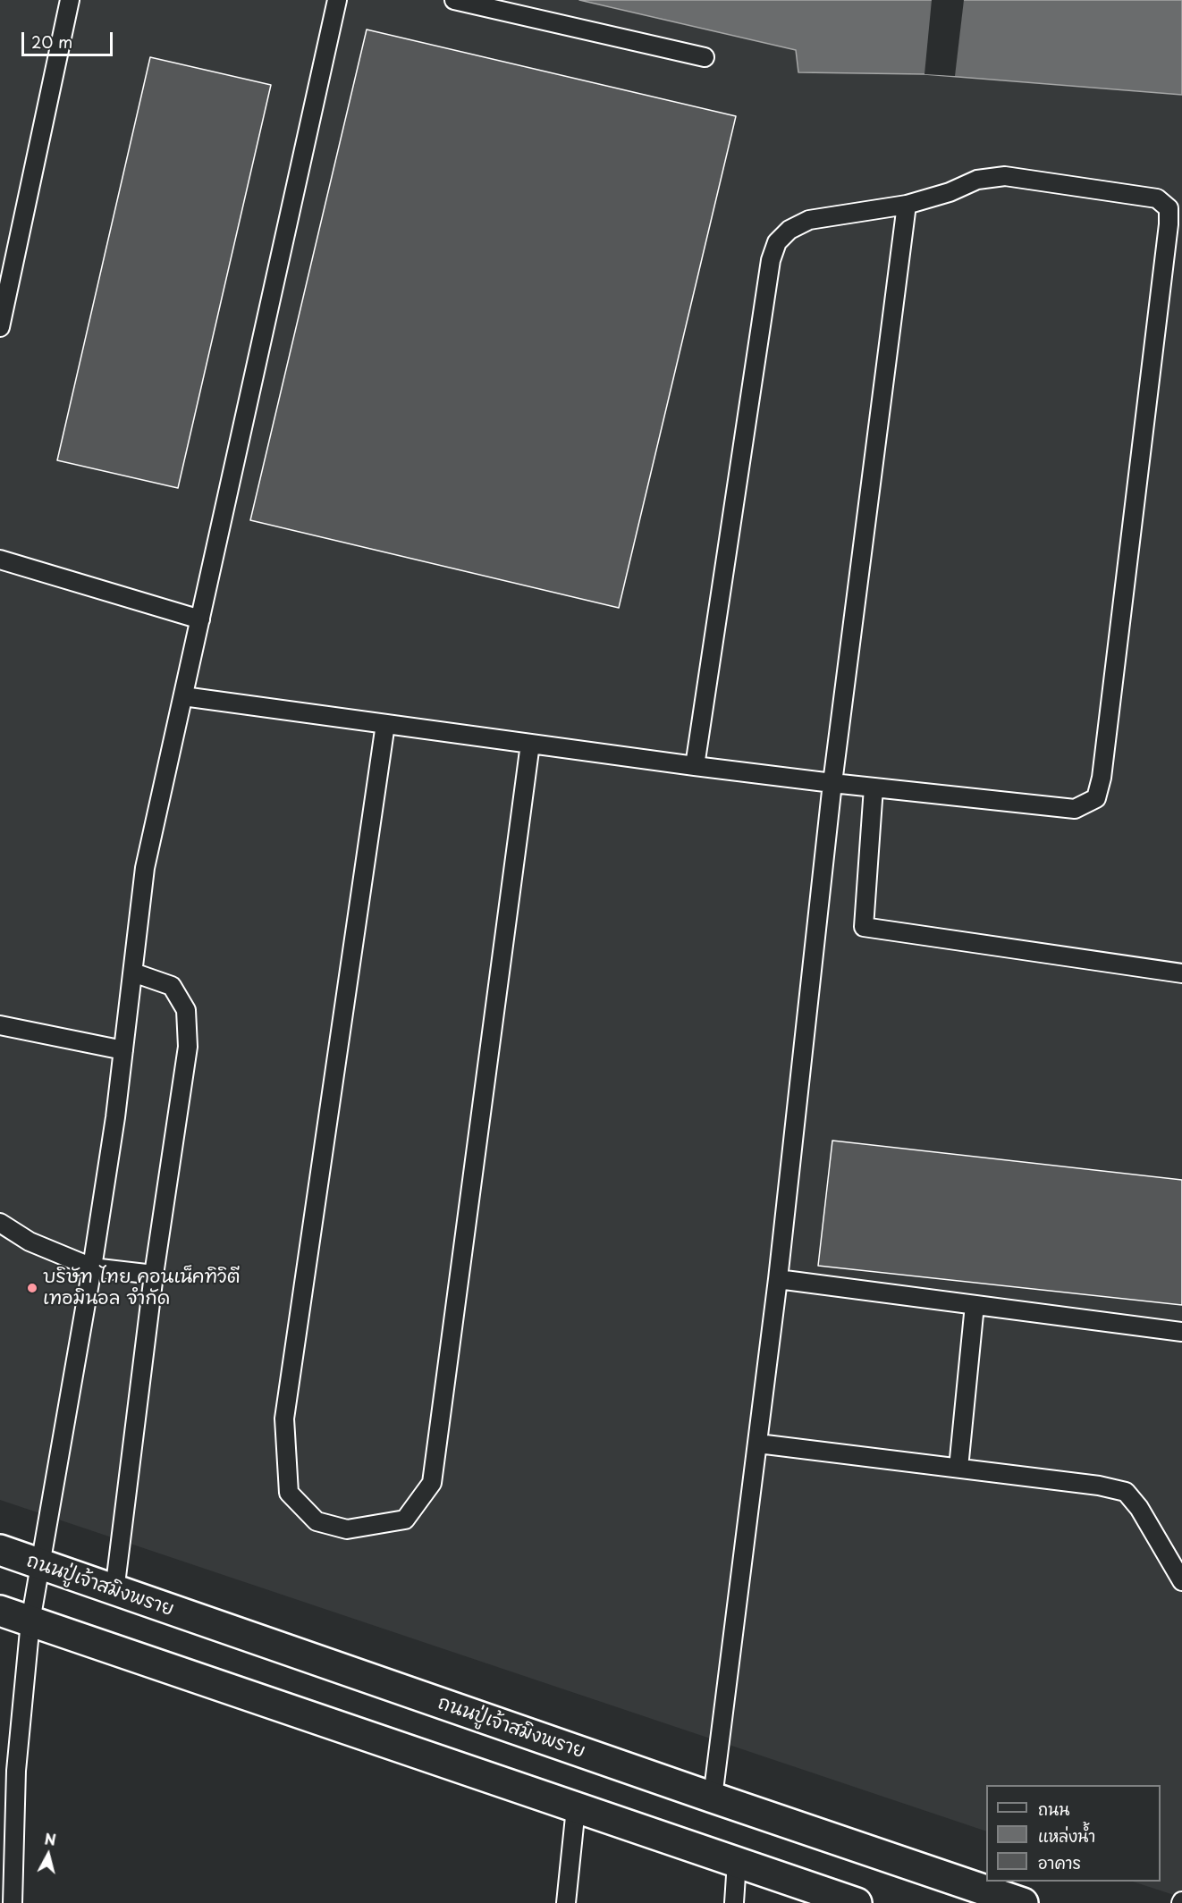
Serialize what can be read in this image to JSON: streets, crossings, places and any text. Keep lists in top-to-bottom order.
{
  "streets": {
    "main road": ["ถนนปู่เจ้าสมิงพราย"]
  },
  "places": ["บริษัท ไทย คอนเน็คทิวิตี เทอมินอล จำกัด"],
  "legend": ["ถนน", "แหล่งน้ำ", "อาคาร"],
  "scale_bar": "20 m",
  "north": "top"
}
